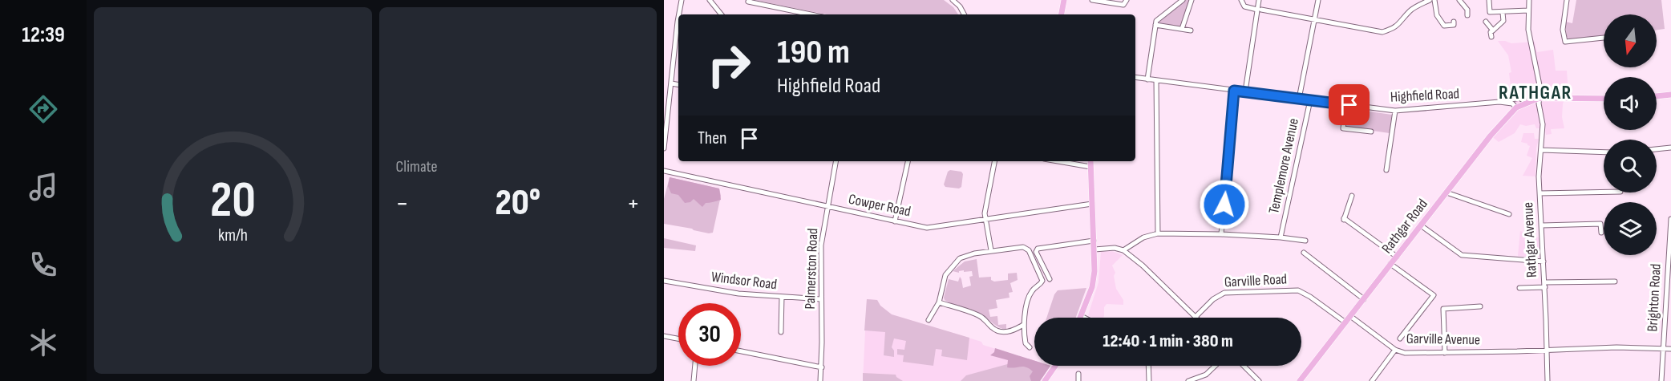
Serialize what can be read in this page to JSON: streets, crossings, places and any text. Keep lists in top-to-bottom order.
{
  "streets": {
    "main road": ["Rathgar Road"],
    "street": [
      "Highfield Road",
      "Templemore Avenue",
      "Cowper Road",
      "Rathgar Avenue",
      "Palmerston Road",
      "Windsor Road",
      "Garville Road",
      "Brighton Road",
      "Garville Avenue"
    ]
  },
  "crossings": [
    ["Highfield Road", "Templemore Avenue"],
    ["Highfield Road", "Rathgar Road"],
    ["Cowper Road", "Palmerston Road"],
    ["Rathgar Road", "Rathgar Avenue"],
    ["Rathgar Road", "Garville Road"],
    ["Rathgar Road", "Garville Avenue"],
    ["Rathgar Avenue", "Garville Avenue"],
    ["Palmerston Road", "Windsor Road"],
    ["Brighton Road", "Garville Avenue"]
  ],
  "districts": ["RATHGAR"],
  "north": "bottom",
  "page": {
    "tabs": "12:39",
    "tile": "Climate",
    "turn": ["190 m", "Highfield Road"],
    "then": "Then",
    "heat": ["−", "20°", "+"],
    "limit": "30",
    "trip": "12:40 · 1 min · 380 m",
    "gauge": ["20", "km/h"]
  }
}
